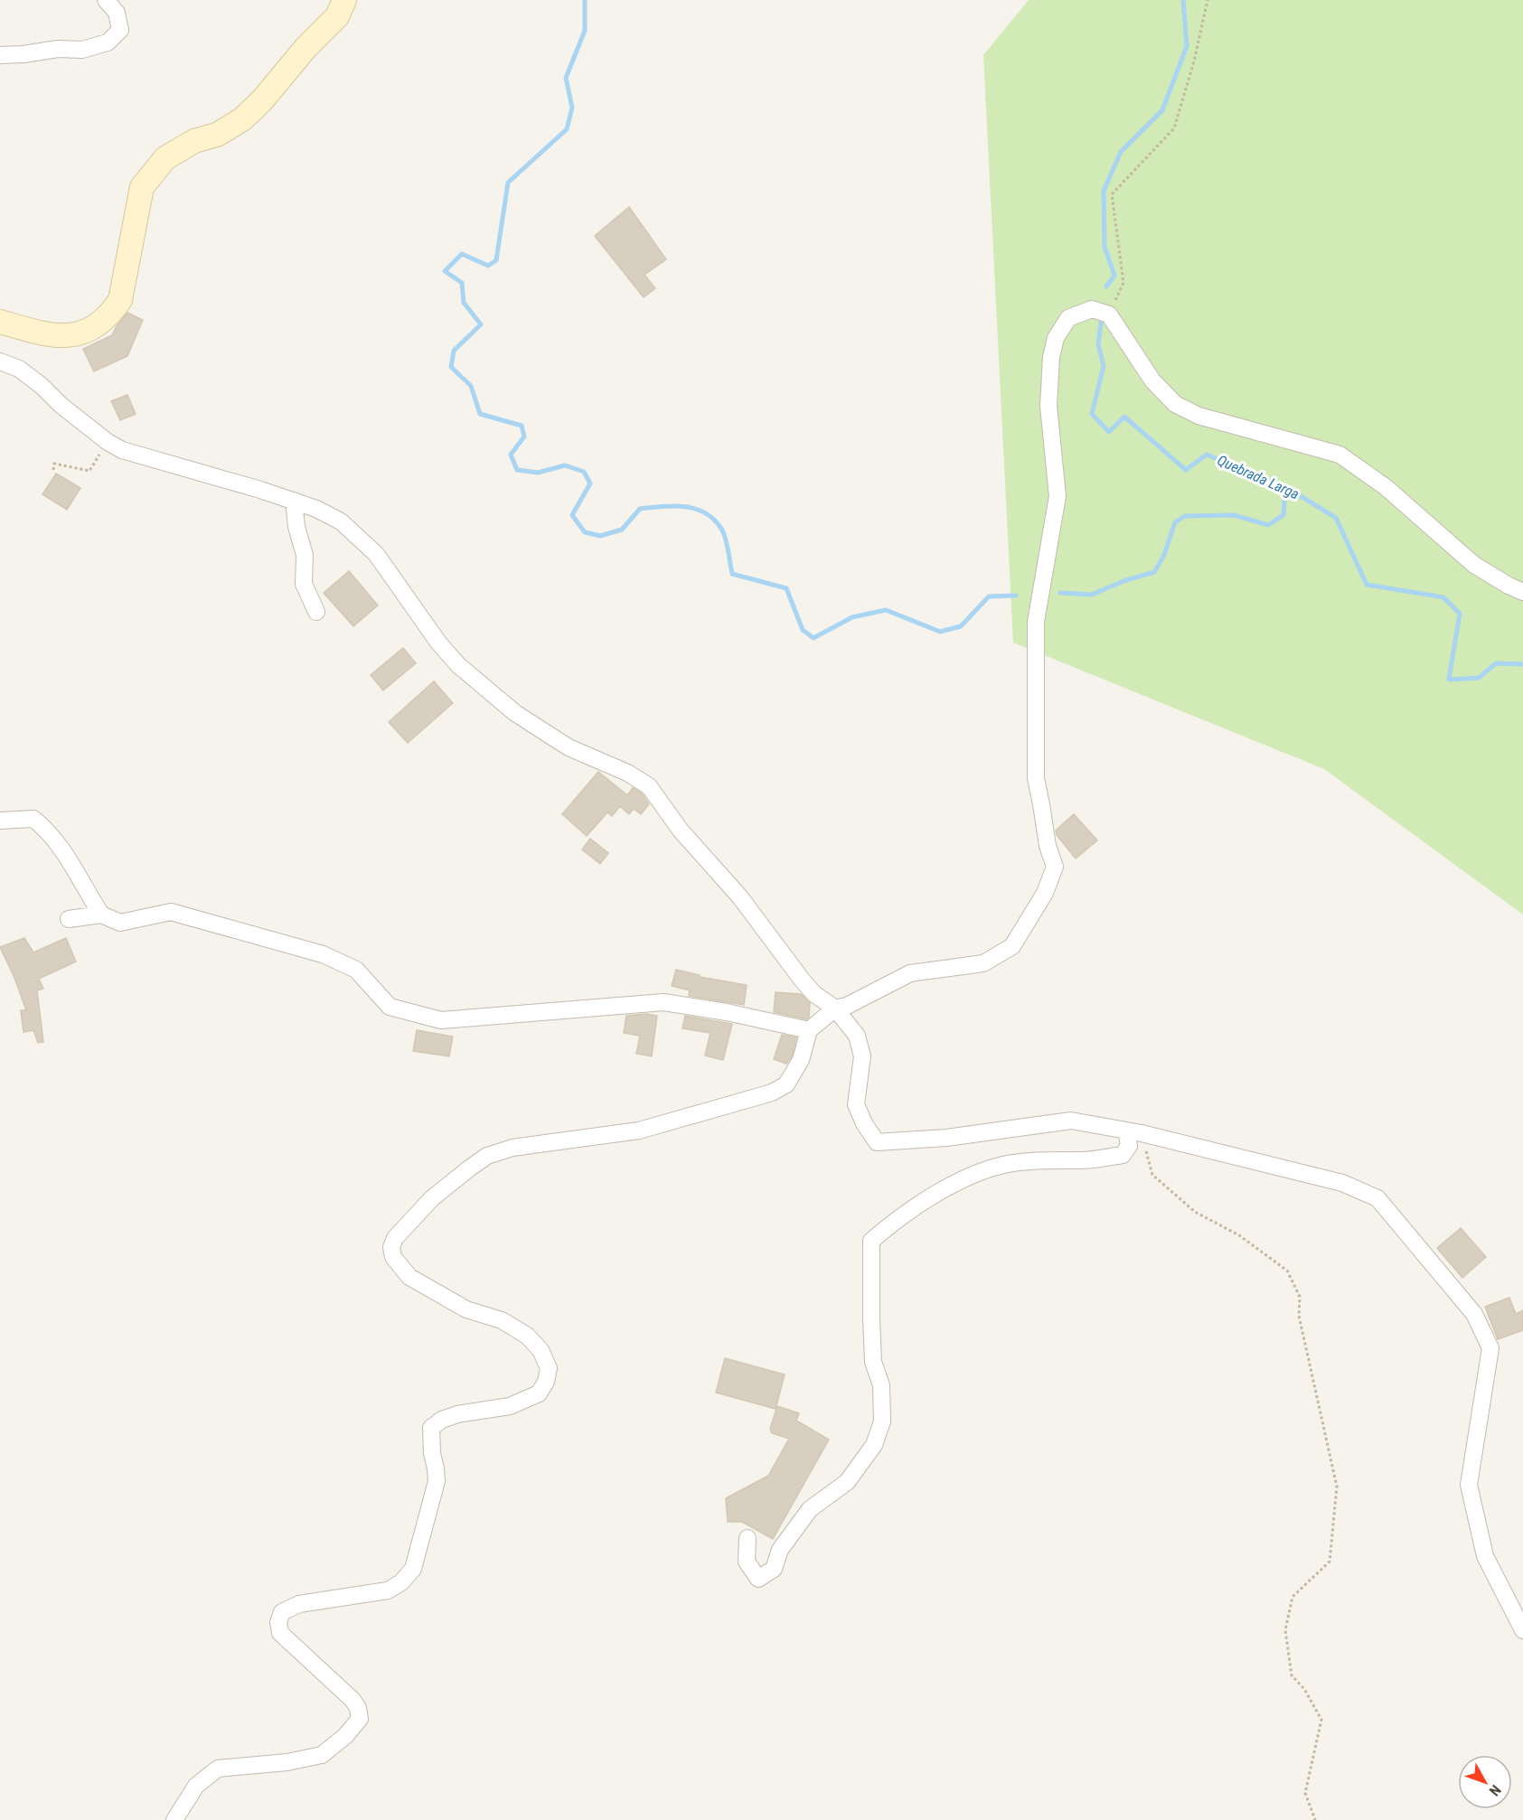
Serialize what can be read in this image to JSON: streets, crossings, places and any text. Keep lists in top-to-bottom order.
{
  "water": ["Quebrada Larga"],
  "north": "bottom right"
}
